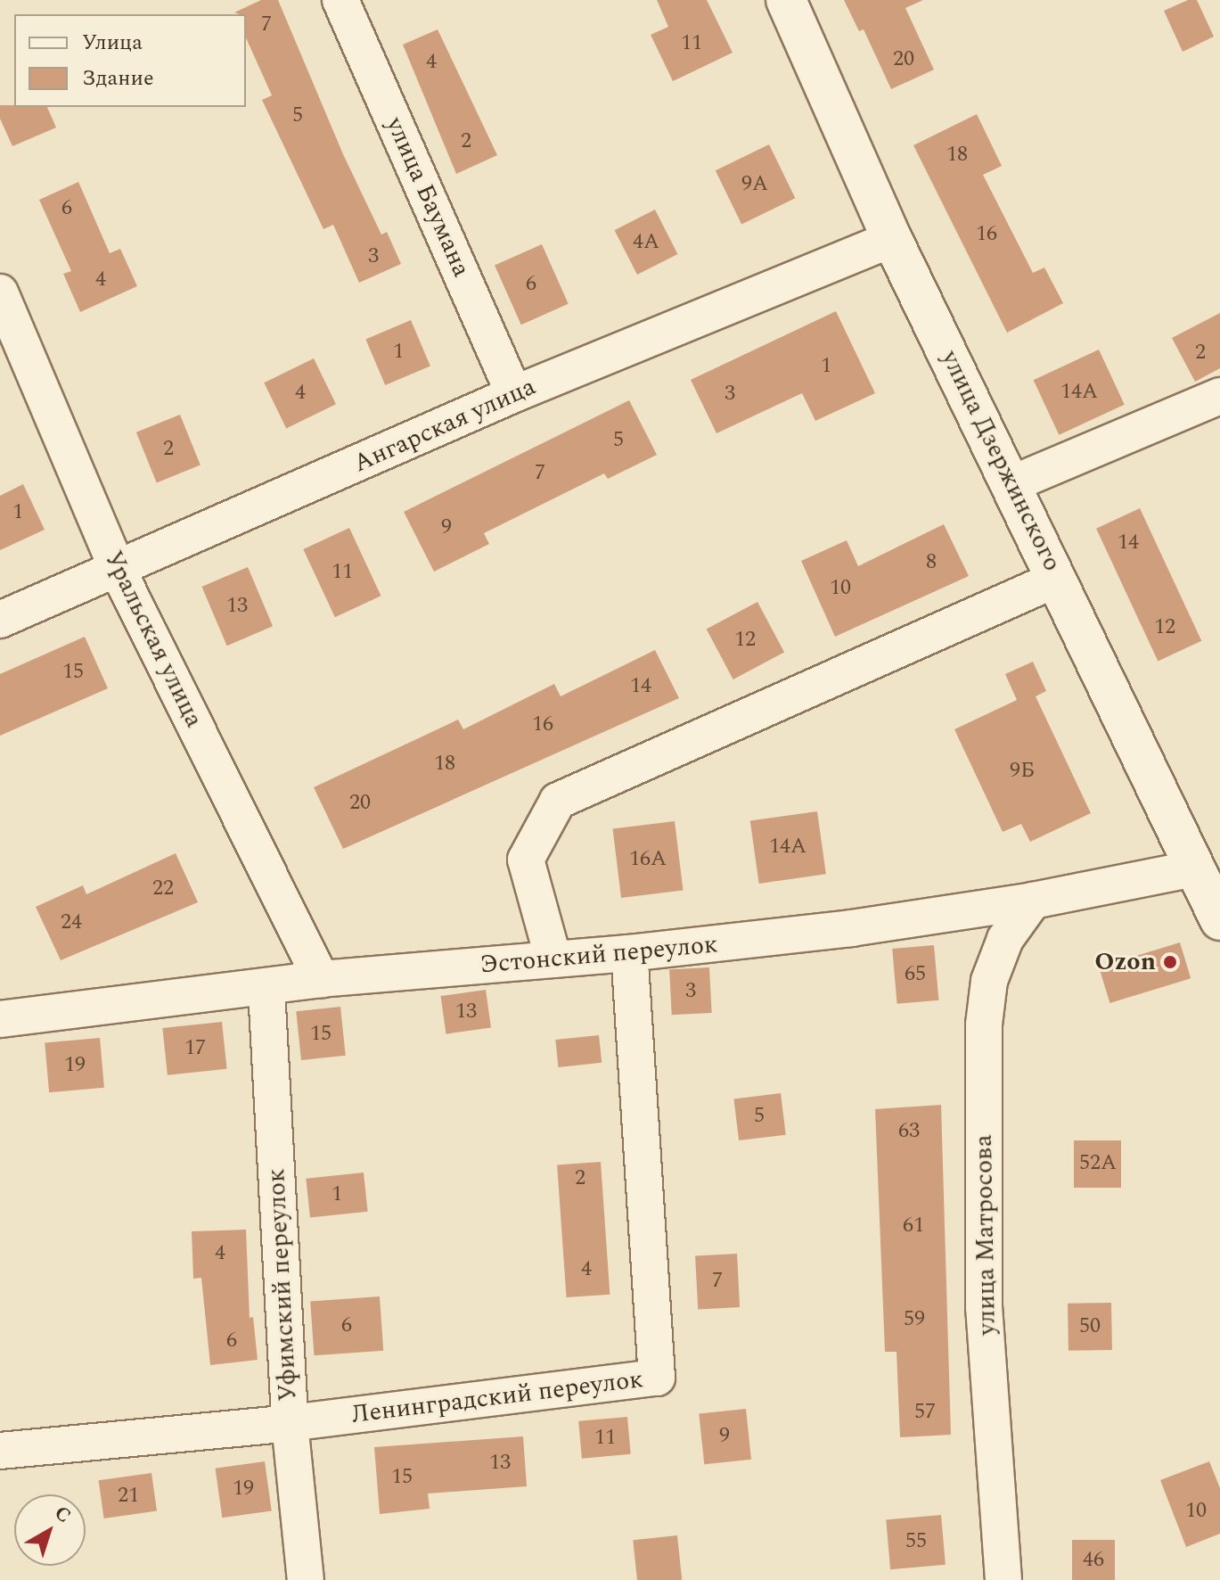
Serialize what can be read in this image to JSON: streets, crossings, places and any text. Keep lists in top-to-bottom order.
{
  "streets": {
    "street": [
      "улица Баумана",
      "Ангарская улица",
      "улица Дзержинского",
      "Уральская улица",
      "Эстонский переулок",
      "улица Матросова",
      "Уфимский переулок",
      "Ленинградский переулок"
    ]
  },
  "crossings": [
    ["улица Баумана", "Ангарская улица"],
    ["Ангарская улица", "улица Дзержинского"],
    ["Ангарская улица", "Уральская улица"],
    ["улица Дзержинского", "Эстонский переулок"],
    ["Уральская улица", "Эстонский переулок"],
    ["Эстонский переулок", "улица Матросова"],
    ["Эстонский переулок", "Уфимский переулок"],
    ["Эстонский переулок", "Ленинградский переулок"],
    ["Уфимский переулок", "Ленинградский переулок"]
  ],
  "places": ["Ozon"],
  "house_numbers": [
    "7",
    "11",
    "20",
    "4",
    "5",
    "2",
    "18",
    "9А",
    "6",
    "16",
    "4А",
    "3",
    "4",
    "6",
    "1",
    "2",
    "1",
    "14А",
    "4",
    "3",
    "5",
    "2",
    "7",
    "1",
    "9",
    "14",
    "8",
    "11",
    "10",
    "13",
    "12",
    "12",
    "15",
    "14",
    "16",
    "18",
    "9Б",
    "20",
    "14А",
    "16А",
    "22",
    "24",
    "65",
    "3",
    "13",
    "15",
    "17",
    "19",
    "5",
    "63",
    "52А",
    "2",
    "1",
    "61",
    "4",
    "4",
    "7",
    "59",
    "6",
    "50",
    "6",
    "57",
    "9",
    "11",
    "13",
    "15",
    "19",
    "21",
    "10",
    "55",
    "46"
  ],
  "legend": ["Улица", "Здание"],
  "north": "top right"
}
